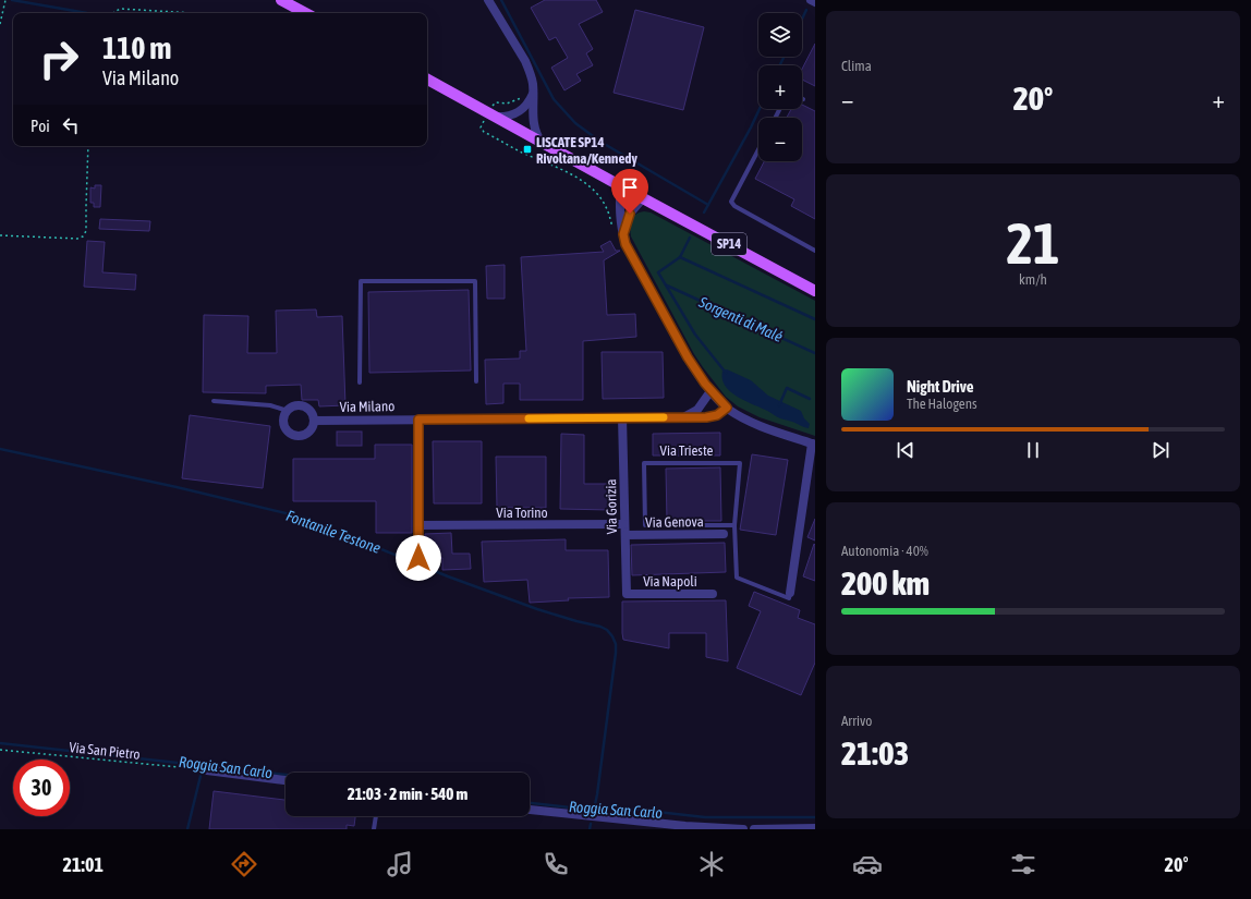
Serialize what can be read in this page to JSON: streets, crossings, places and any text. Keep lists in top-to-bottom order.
{
  "streets": {
    "main road": ["SP14"],
    "street": [
      "Via Milano",
      "Via Trieste",
      "Via Gorizia",
      "Via Torino",
      "Via Genova",
      "Via Napoli"
    ],
    "path": ["Via San Pietro"]
  },
  "crossings": [
    ["Via Milano", "Via Gorizia"],
    ["Via Gorizia", "Via Torino"],
    ["Via Gorizia", "Via Genova"],
    ["Via Gorizia", "Via Napoli"]
  ],
  "water": ["Sorgenti di Malé", "Fontanile Testone", "Roggia San Carlo"],
  "places": {
    "transit": ["LISCATE SP14 Rivoltana/Kennedy"]
  },
  "page": {
    "tile": [
      "Clima",
      ["21", "km/h"],
      ["Autonomia · 40%", "200 km"],
      ["Arrivo", "21:03"]
    ],
    "map_buttons": ["+", "−"],
    "turn": ["110 m", "Via Milano"],
    "heat": ["−", "20°", "+"],
    "then": "Poi",
    "song": ["Night Drive", "The Halogens"],
    "limit": "30",
    "trip": "21:03 · 2 min · 540 m",
    "tabs": ["21:01", "20°"]
  }
}
